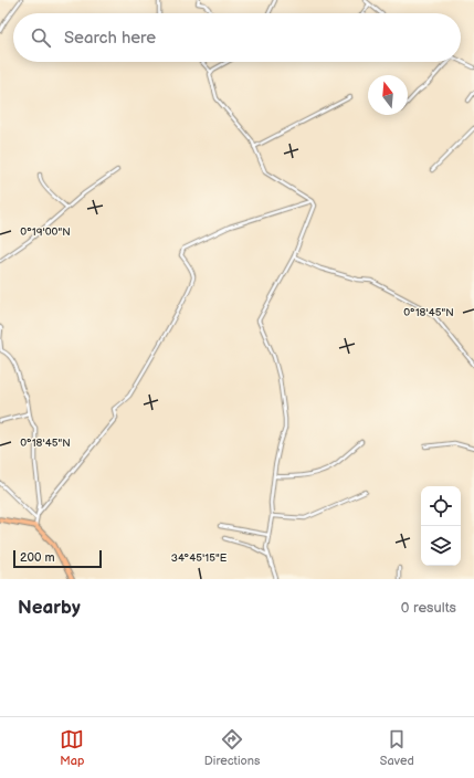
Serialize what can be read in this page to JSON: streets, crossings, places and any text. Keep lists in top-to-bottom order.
{
  "scale_bar": "200 m",
  "north": "top",
  "page": {
    "search": "Search here",
    "scale": "200 m",
    "heading": ["Nearby", "0 results"],
    "nav": ["Map", "Directions", "Saved"]
  },
  "coordinates": ["0°19'00\"N", "0°18'45\"N", "34°45'15\"E"]
}
